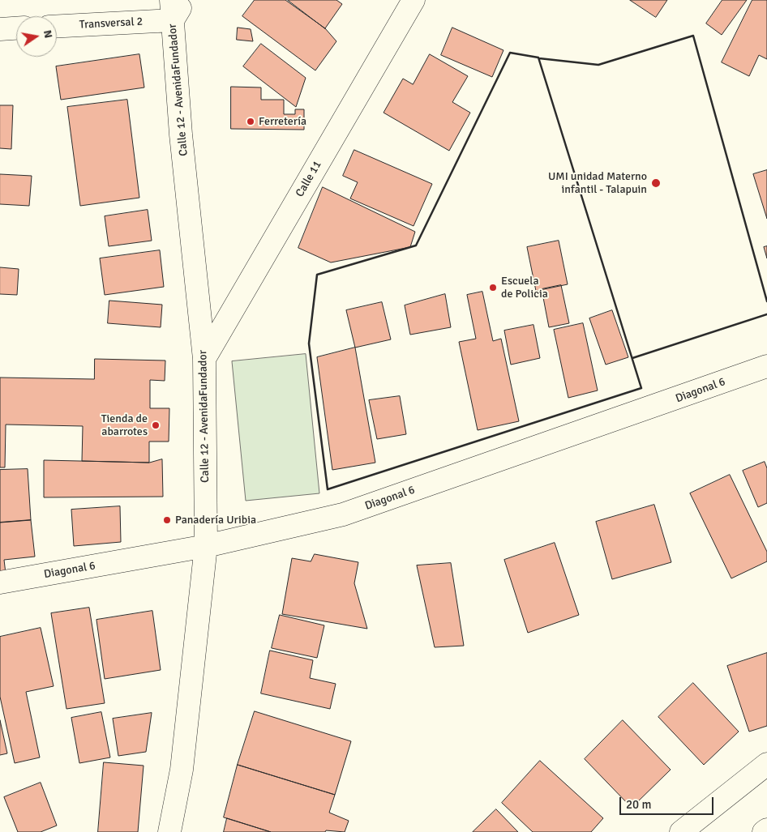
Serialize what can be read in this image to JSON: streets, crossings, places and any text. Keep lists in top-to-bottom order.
{
  "streets": {
    "street": [
      "Transversal 2",
      "Calle 12 - AvenidaFundador",
      "Calle 11",
      "Diagonal 6"
    ]
  },
  "crossings": [
    ["Transversal 2", "Calle 12 - AvenidaFundador"],
    ["Calle 12 - AvenidaFundador", "Calle 11"],
    ["Calle 12 - AvenidaFundador", "Diagonal 6"]
  ],
  "places": [
    "Ferretería",
    "UMI unidad Materno infantil - Talapuin",
    "Escuela de Policia",
    "Tienda de abarrotes",
    "Panadería Uribia"
  ],
  "scale_bar": "20 m",
  "north": "right"
}
